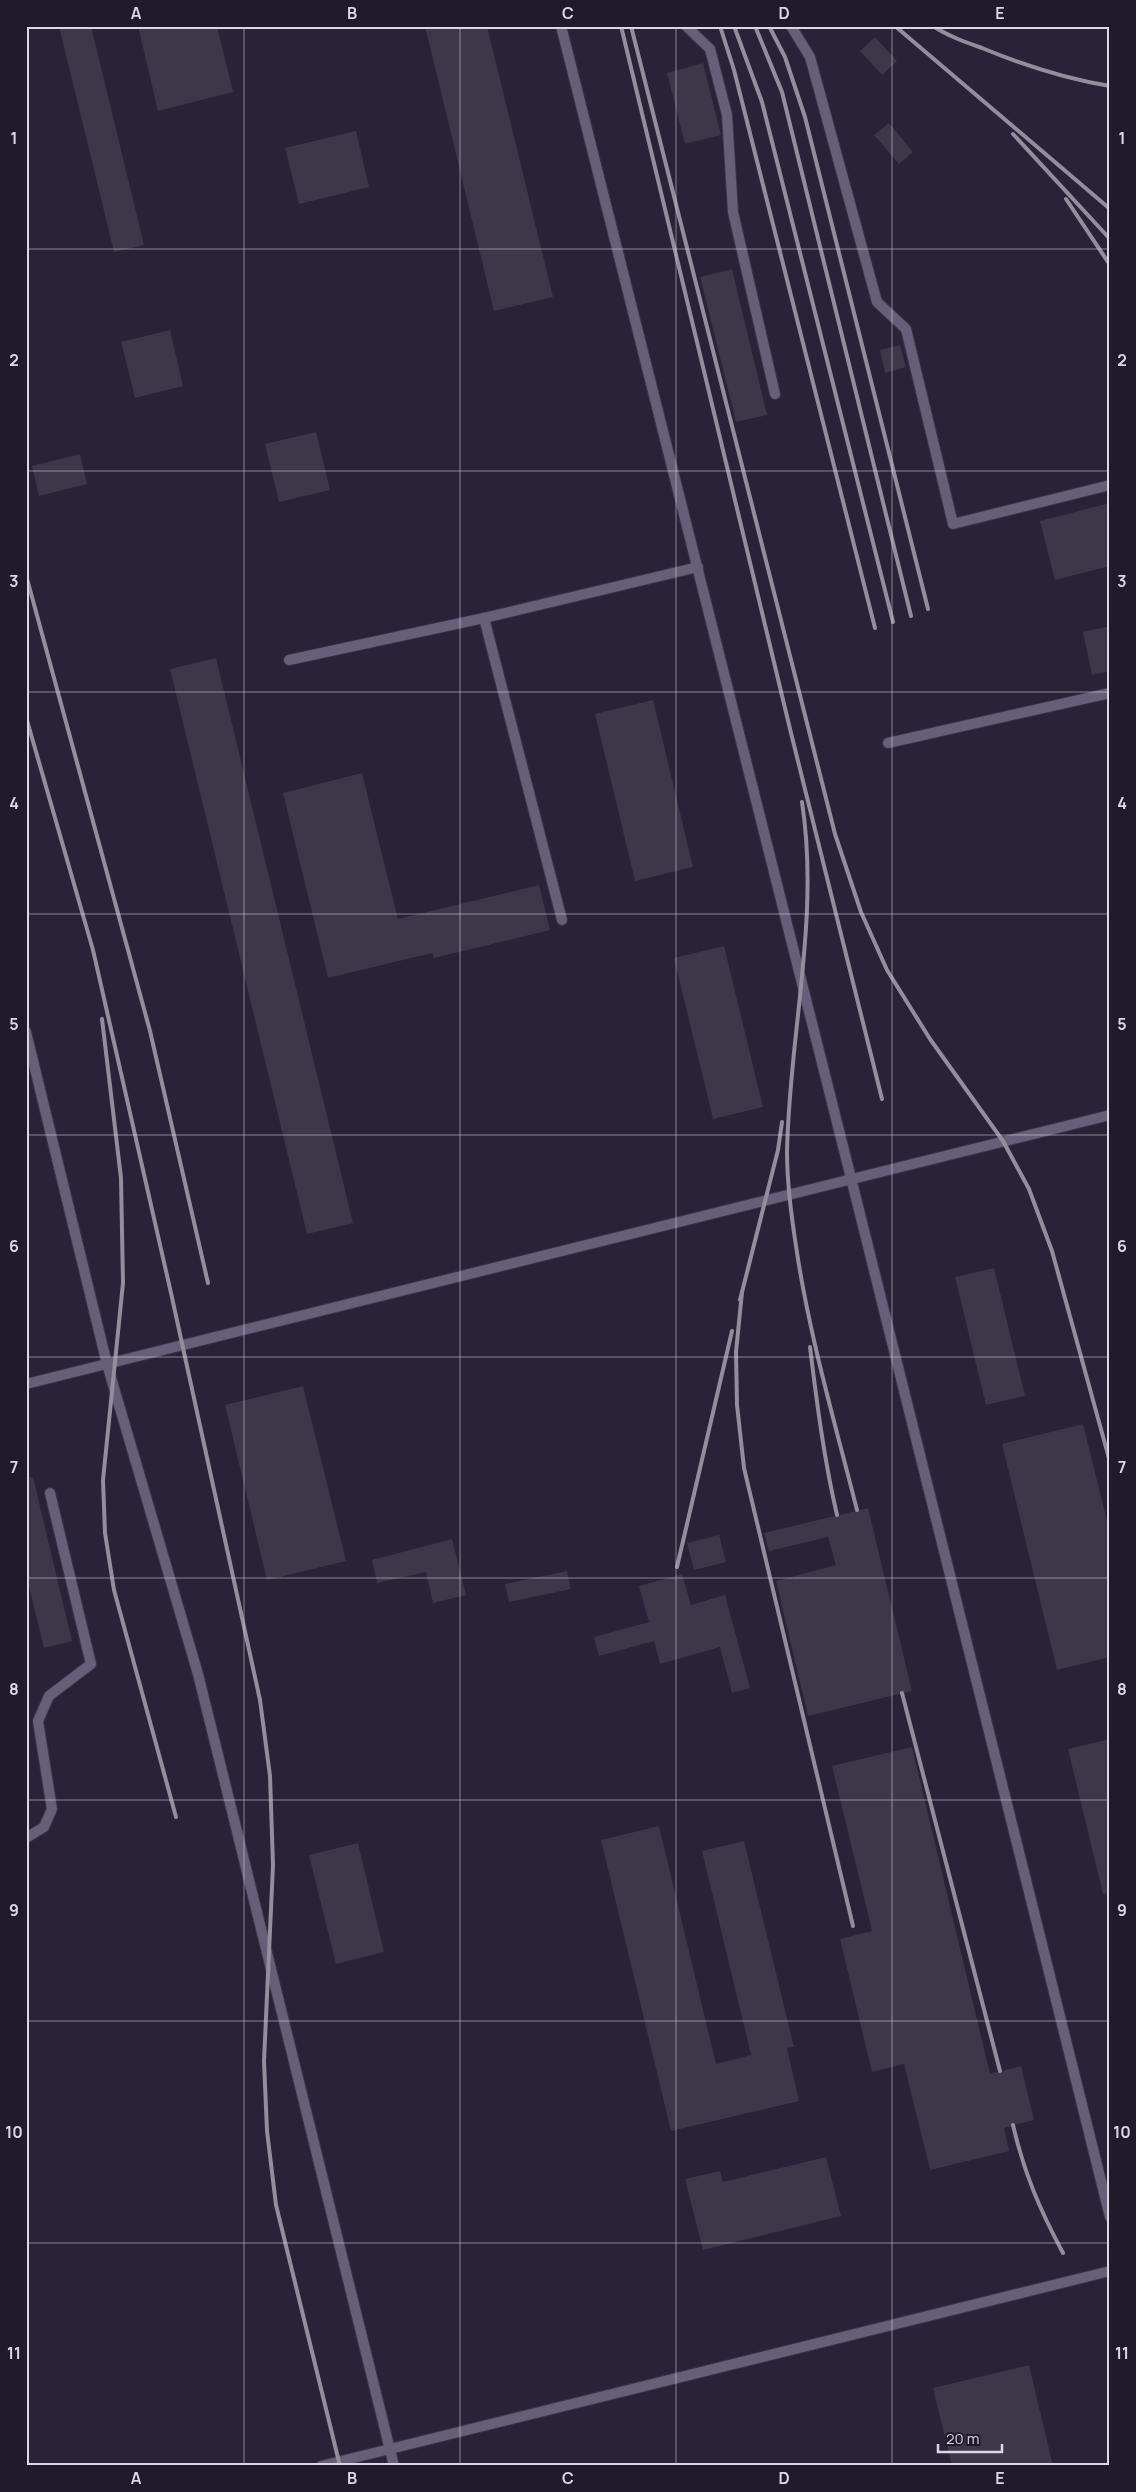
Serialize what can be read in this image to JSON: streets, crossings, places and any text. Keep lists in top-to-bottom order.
{
  "scale_bar": "20 m",
  "grid": {
    "columns": [
      "A",
      "B",
      "C",
      "D",
      "E"
    ],
    "rows": [
      "1",
      "2",
      "3",
      "4",
      "5",
      "6",
      "7",
      "8",
      "9",
      "10",
      "11"
    ]
  }
}
